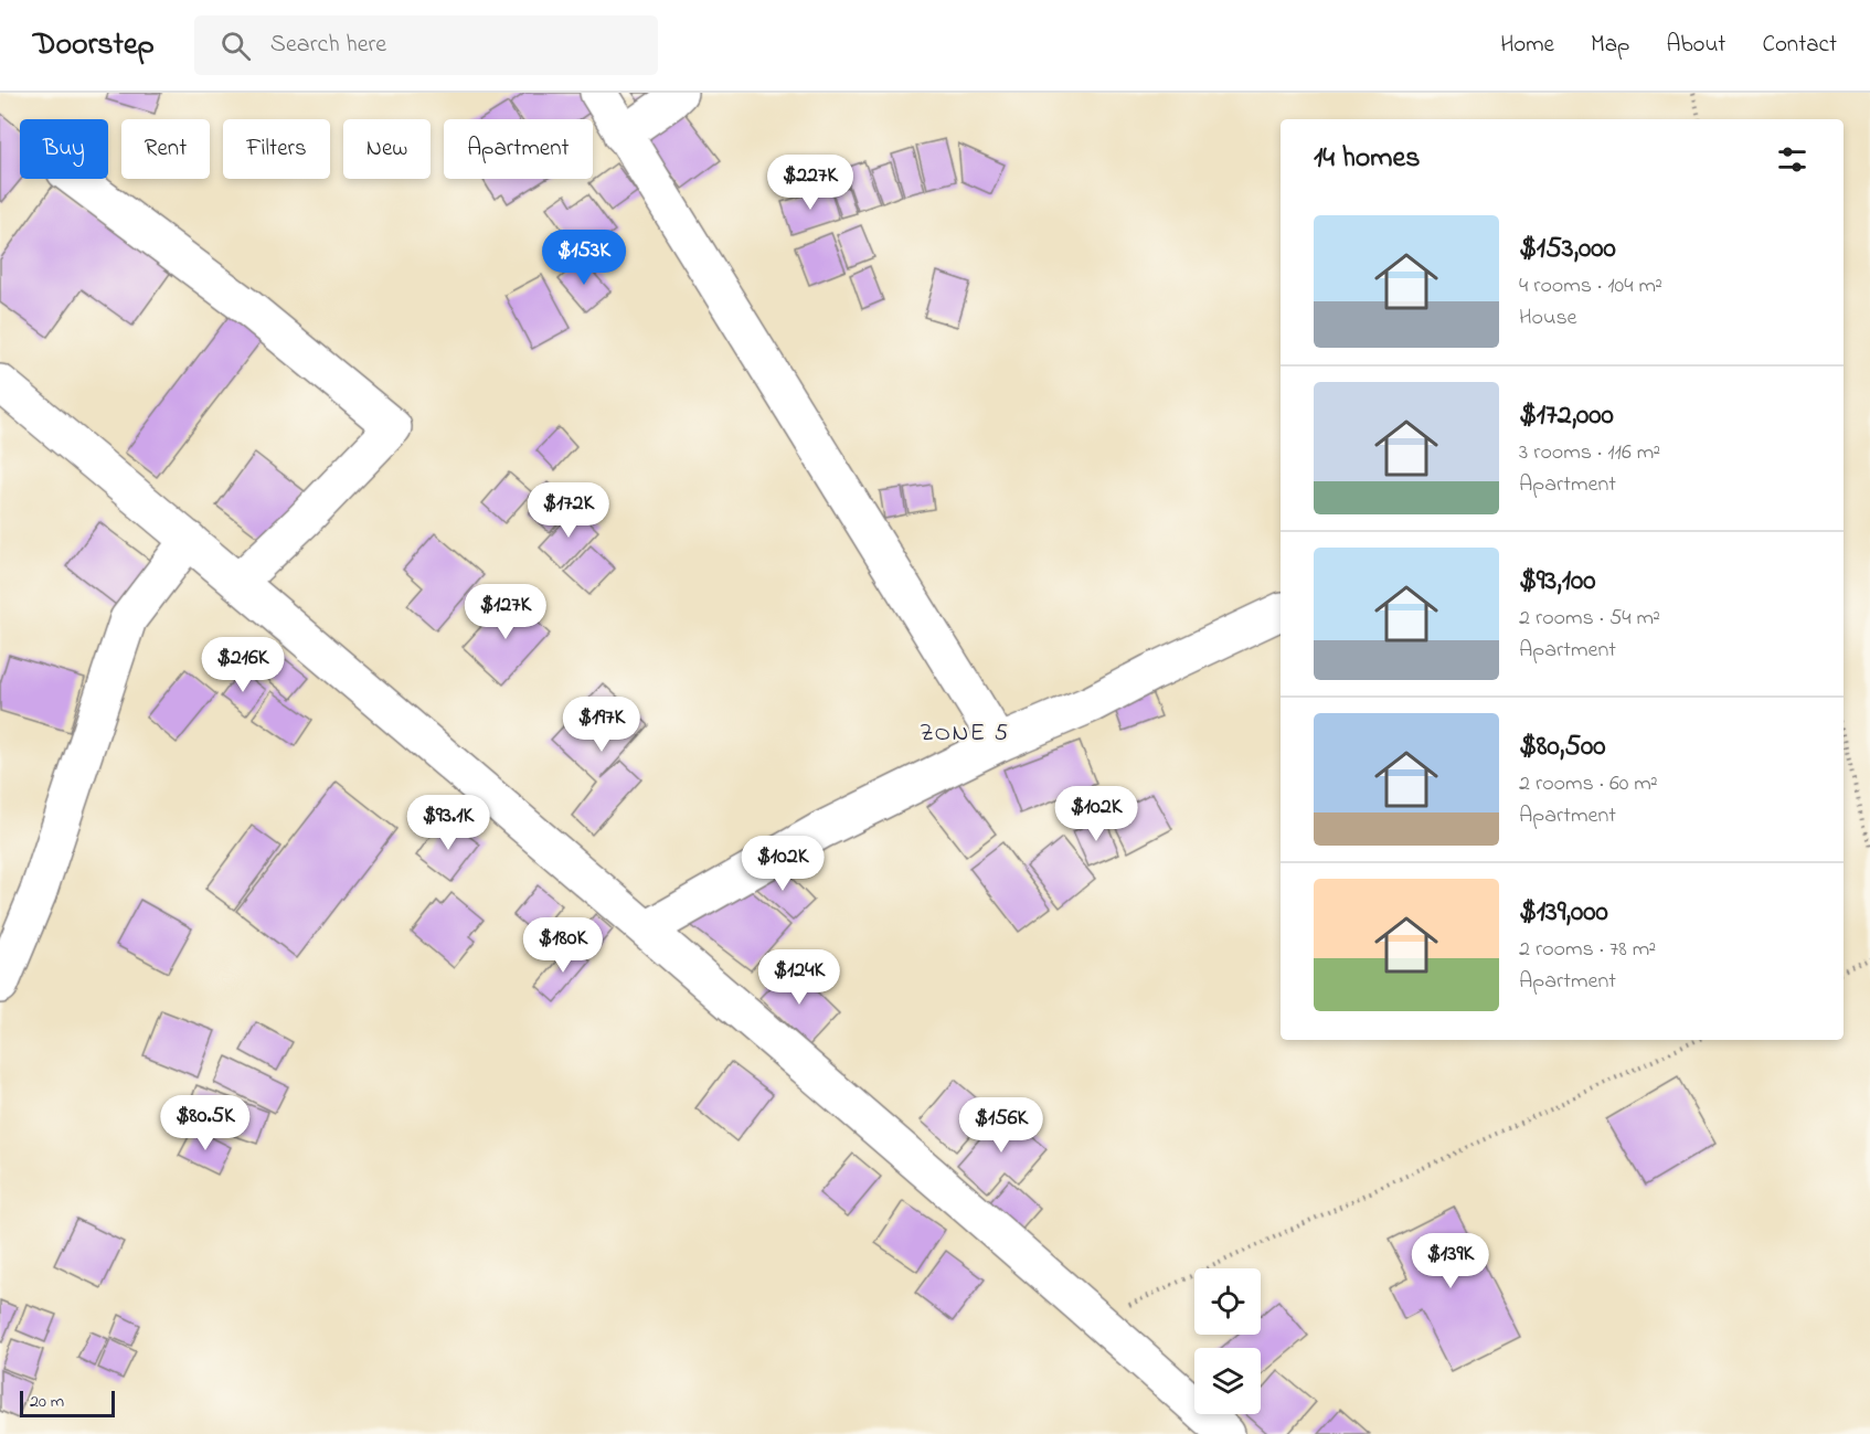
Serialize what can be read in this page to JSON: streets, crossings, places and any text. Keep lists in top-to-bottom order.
{
  "districts": ["ZONE 5"],
  "scale_bar": "20 m",
  "page": {
    "header": "Doorstep",
    "search": "Search here",
    "nav": [
      "Home",
      "Map",
      "About",
      "Contact"
    ],
    "chip": [
      "Buy",
      "Rent",
      "Filters",
      "New",
      "Apartment"
    ],
    "heading": "14 homes",
    "price": [
      "$227K",
      "$153K",
      "$172K",
      "$127K",
      "$216K",
      "$197K",
      "$102K",
      "$93.1K",
      "$102K",
      "$180K",
      "$124K",
      "$80.5K",
      "$156K",
      "$139K"
    ],
    "list": [
      {
        "name": "$153,000",
        "note": "4 rooms · 104 m² · House"
      },
      {
        "name": "$172,000",
        "note": "3 rooms · 116 m² · Apartment"
      },
      {
        "name": "$93,100",
        "note": "2 rooms · 54 m² · Apartment"
      },
      {
        "name": "$80,500",
        "note": "2 rooms · 60 m² · Apartment"
      },
      {
        "name": "$139,000",
        "note": "2 rooms · 78 m² · Apartment"
      }
    ],
    "scale": "20 m"
  }
}
